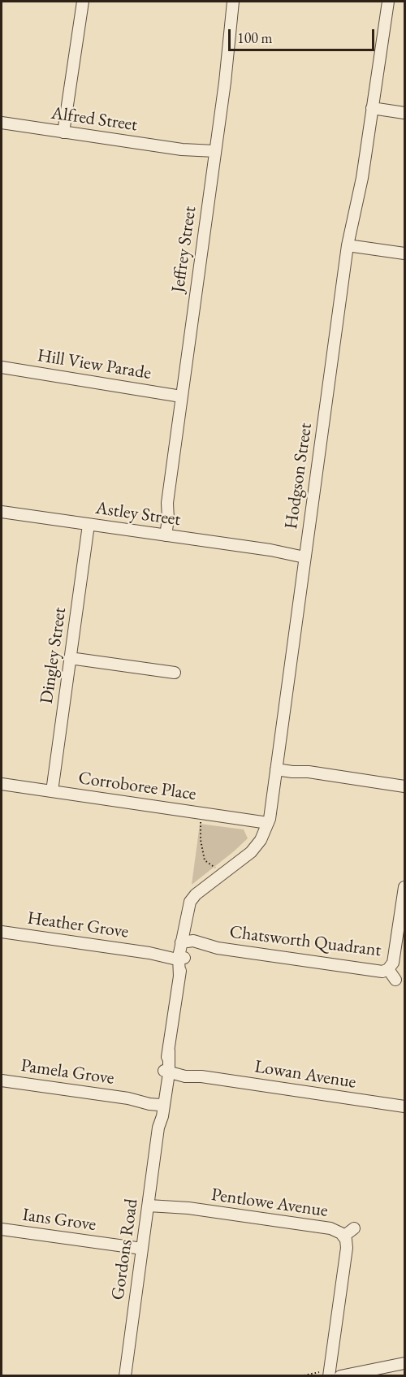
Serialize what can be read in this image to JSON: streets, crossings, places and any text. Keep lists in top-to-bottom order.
{
  "streets": {
    "street": [
      "Alfred Street",
      "Jeffrey Street",
      "Hill View Parade",
      "Hodgson Street",
      "Astley Street",
      "Dingley Street",
      "Corroboree Place",
      "Heather Grove",
      "Chatsworth Quadrant",
      "Pamela Grove",
      "Lowan Avenue",
      "Pentlowe Avenue",
      "Ians Grove",
      "Gordons Road"
    ]
  },
  "crossings": [
    ["Alfred Street", "Jeffrey Street"],
    ["Jeffrey Street", "Hill View Parade"],
    ["Jeffrey Street", "Astley Street"],
    ["Hodgson Street", "Astley Street"],
    ["Hodgson Street", "Corroboree Place"],
    ["Hodgson Street", "Heather Grove"],
    ["Hodgson Street", "Chatsworth Quadrant"],
    ["Hodgson Street", "Gordons Road"],
    ["Astley Street", "Dingley Street"],
    ["Dingley Street", "Corroboree Place"],
    ["Heather Grove", "Gordons Road"],
    ["Pamela Grove", "Gordons Road"],
    ["Lowan Avenue", "Gordons Road"],
    ["Pentlowe Avenue", "Gordons Road"],
    ["Ians Grove", "Gordons Road"]
  ],
  "scale_bar": "100 m"
}
